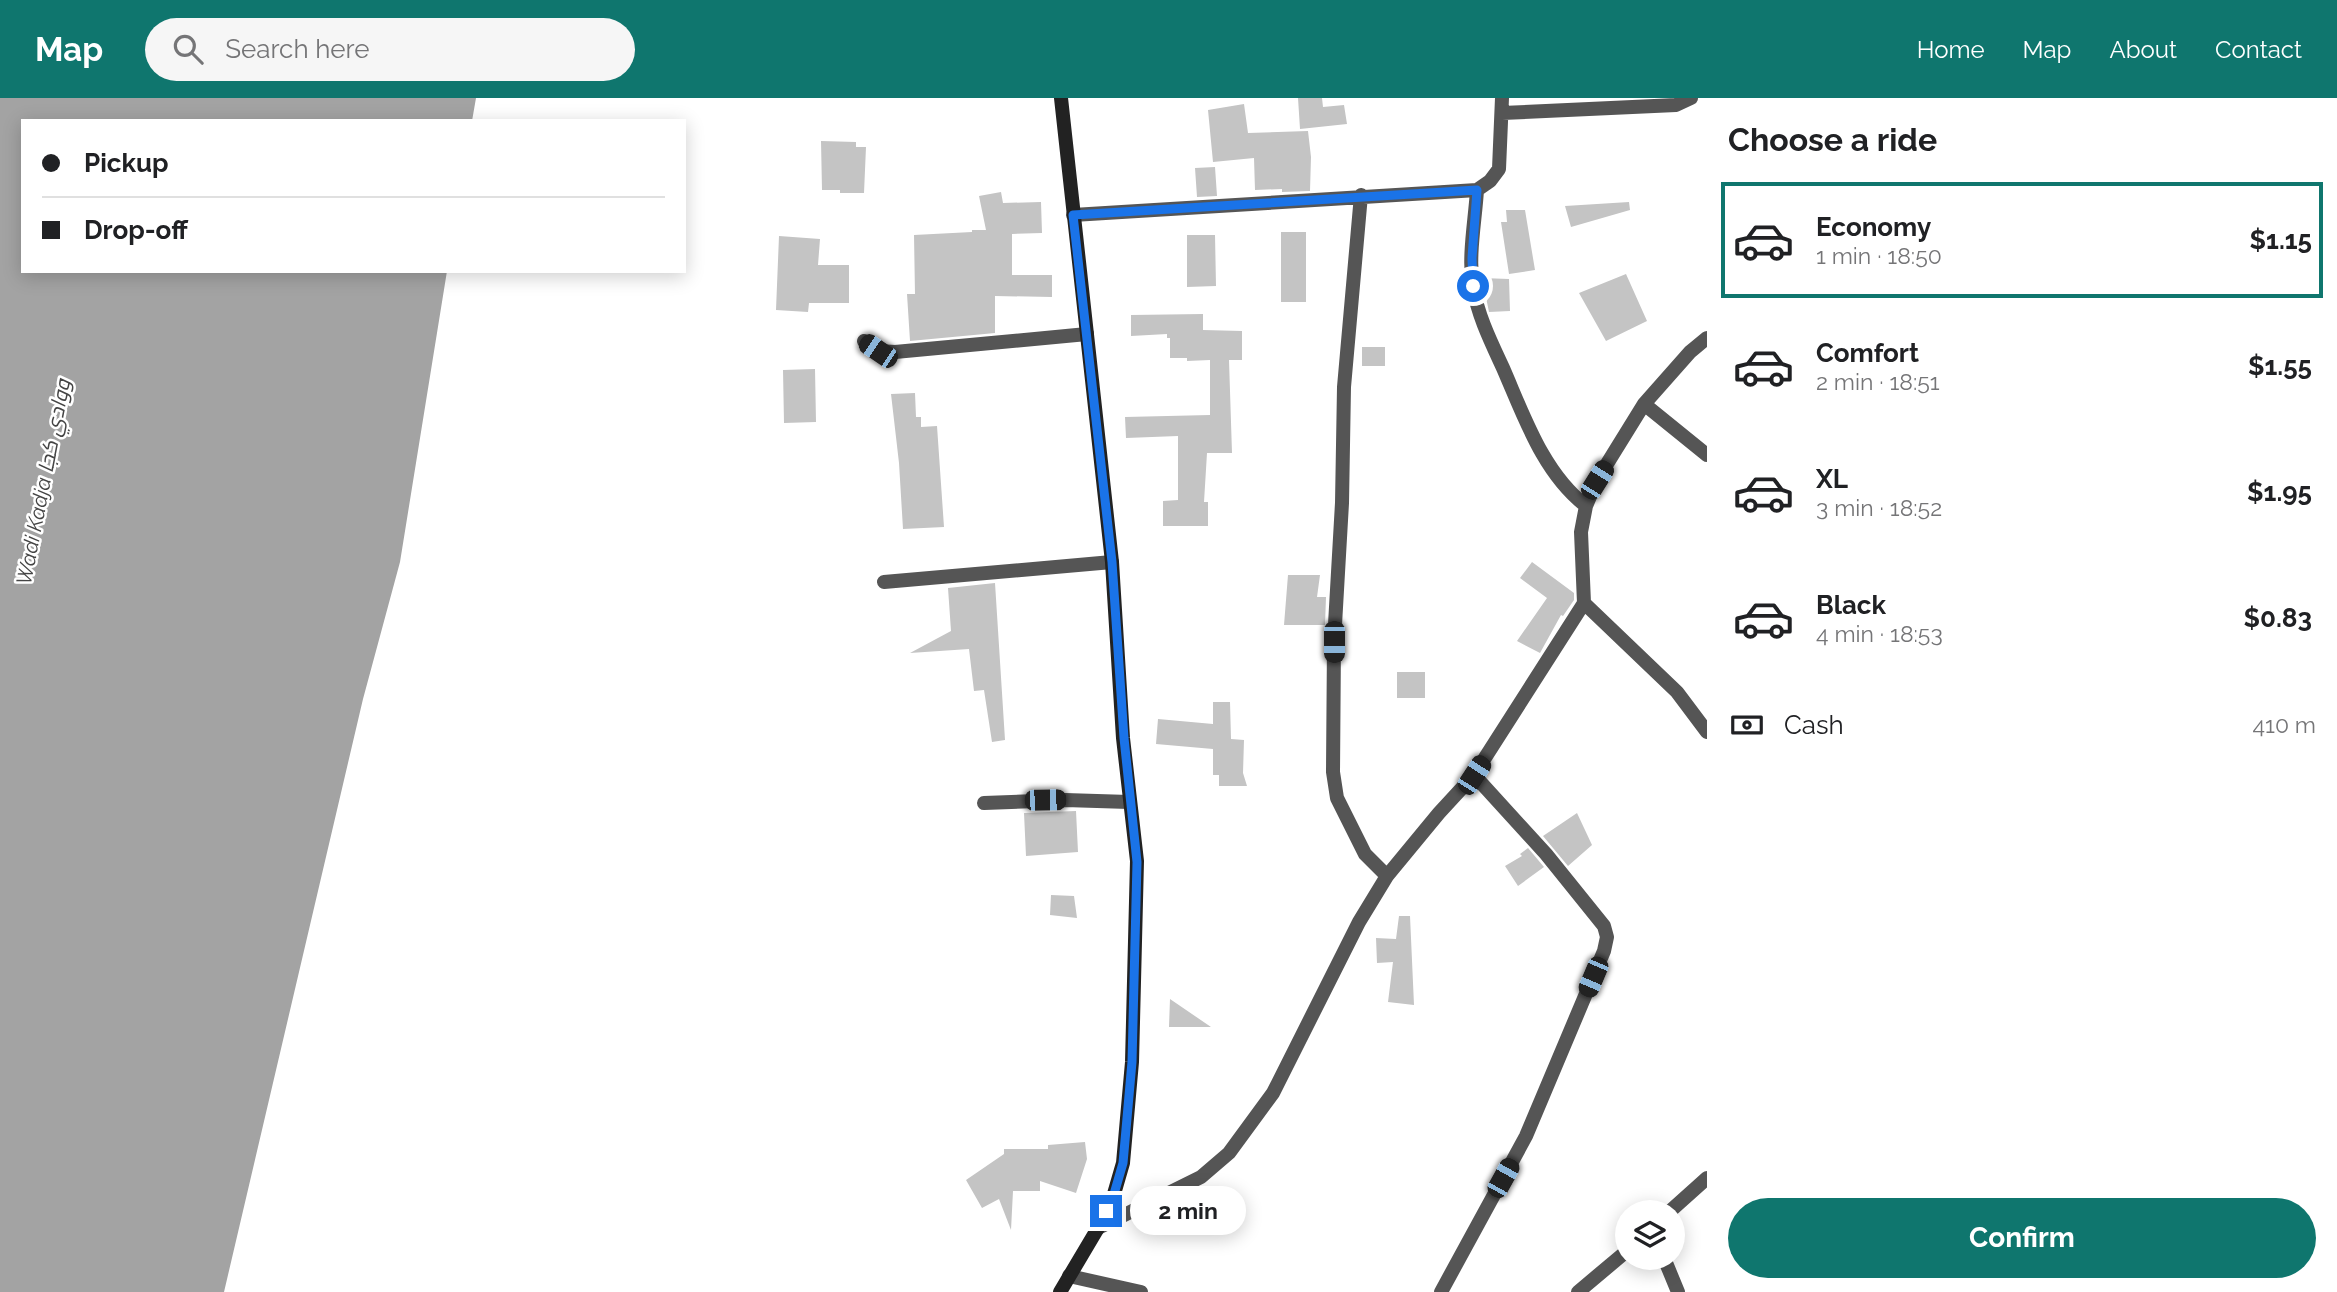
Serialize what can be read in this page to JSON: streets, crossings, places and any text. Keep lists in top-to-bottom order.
{
  "water": ["Wadi Kadja ووادي كجا"],
  "page": {
    "header": "Map",
    "search": "Search here",
    "nav": [
      "Home",
      "Map",
      "About",
      "Contact"
    ],
    "heading": "Choose a ride",
    "banner": ["Pickup", "Drop-off"],
    "list": [
      {
        "name": "Economy",
        "note": "1 min · 18:50",
        "value": "$1.15"
      },
      {
        "name": "Comfort",
        "note": "2 min · 18:51",
        "value": "$1.55"
      },
      {
        "name": "XL",
        "note": "3 min · 18:52",
        "value": "$1.95"
      },
      {
        "name": "Black",
        "note": "4 min · 18:53",
        "value": "$0.83"
      }
    ],
    "pay": ["Cash", "410 m"],
    "buttons": "Confirm",
    "bubble": "2 min"
  }
}
